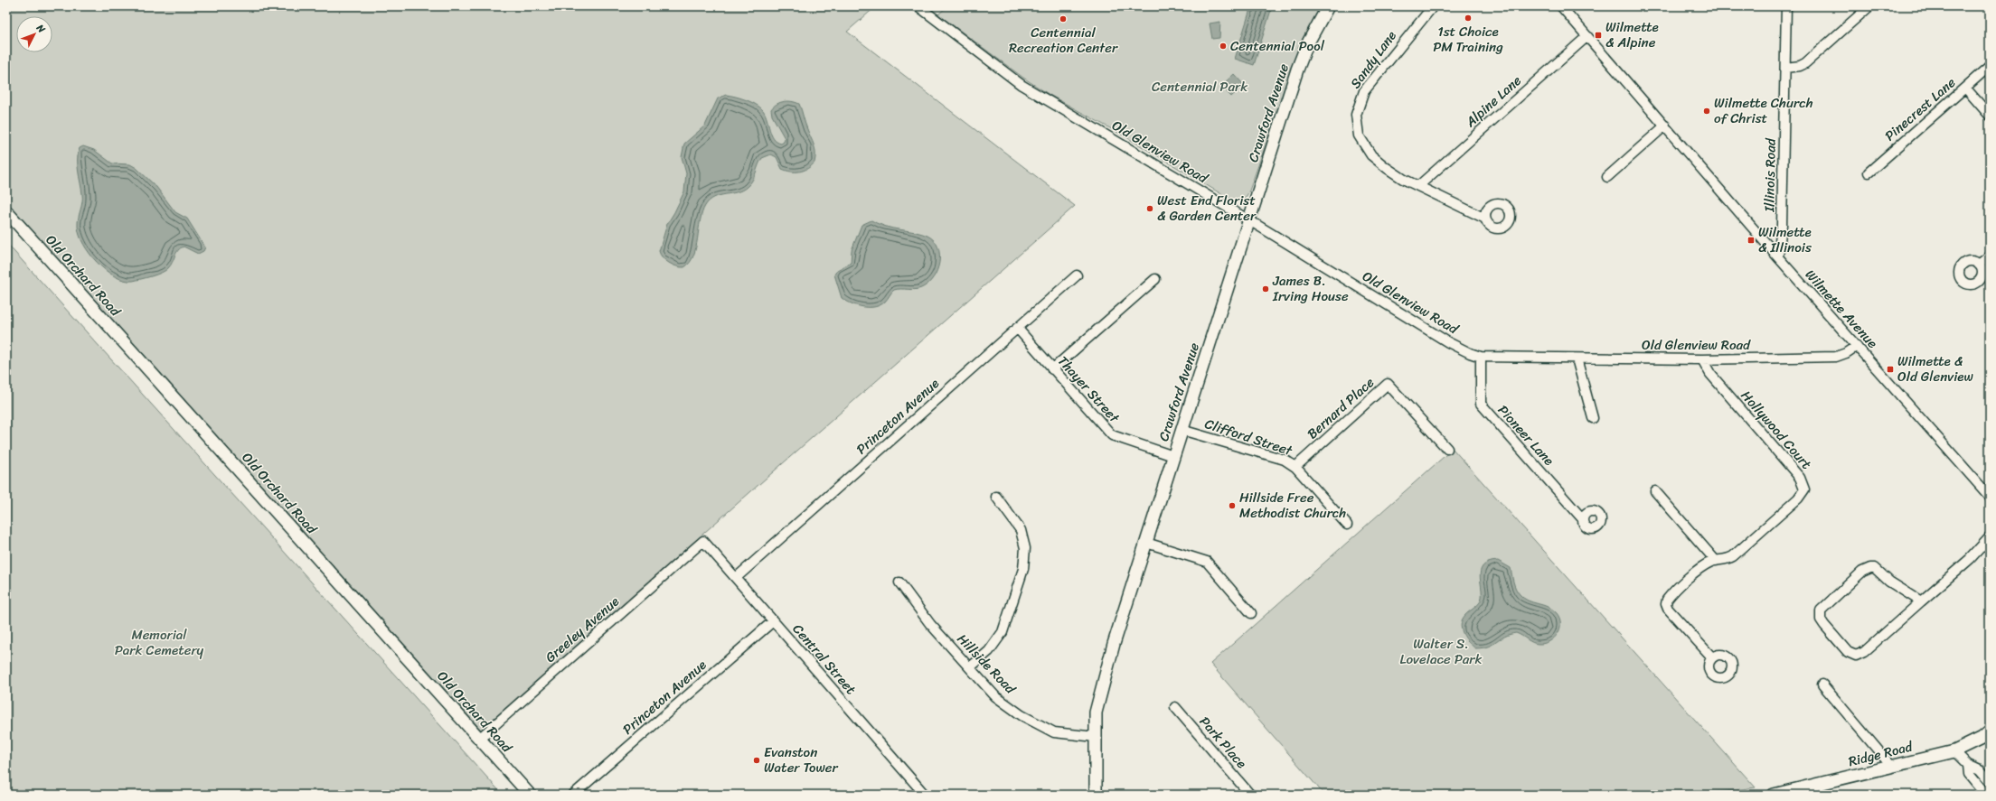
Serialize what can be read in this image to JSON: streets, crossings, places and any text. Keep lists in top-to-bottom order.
{
  "streets": {
    "main road": ["Crawford Avenue", "Old Orchard Road", "Ridge Road"],
    "street": [
      "Sandy Lane",
      "Alpine Lane",
      "Pinecrest Lane",
      "Old Glenview Road",
      "Illinois Road",
      "Wilmette Avenue",
      "Thayer Street",
      "Bernard Place",
      "Princeton Avenue",
      "Hollywood Court",
      "Pioneer Lane",
      "Clifford Street",
      "Greeley Avenue",
      "Central Street",
      "Hillside Road",
      "Park Place"
    ]
  },
  "crossings": [
    ["Sandy Lane", "Alpine Lane"],
    ["Alpine Lane", "Wilmette Avenue"],
    ["Crawford Avenue", "Old Glenview Road"],
    ["Crawford Avenue", "Thayer Street"],
    ["Crawford Avenue", "Clifford Street"],
    ["Crawford Avenue", "Hillside Road"],
    ["Old Glenview Road", "Wilmette Avenue"],
    ["Old Glenview Road", "Hollywood Court"],
    ["Old Glenview Road", "Pioneer Lane"],
    ["Illinois Road", "Wilmette Avenue"],
    ["Old Orchard Road", "Greeley Avenue"],
    ["Thayer Street", "Princeton Avenue"],
    ["Bernard Place", "Clifford Street"],
    ["Princeton Avenue", "Central Street"],
    ["Greeley Avenue", "Central Street"]
  ],
  "parks": ["Centennial Park", "Memorial Park Cemetery", "Walter S. Lovelace Park"],
  "places": {
    "other": [
      "1st Choice PM Training",
      "Centennial Recreation Center",
      "Centennial Pool",
      "Wilmette Church of Christ",
      "West End Florist & Garden Center",
      "James B. Irving House",
      "Hillside Free Methodist Church",
      "Evanston Water Tower"
    ],
    "transit": ["Wilmette & Alpine", "Wilmette & Illinois", "Wilmette & Old Glenview"]
  },
  "north": "top right"
}
